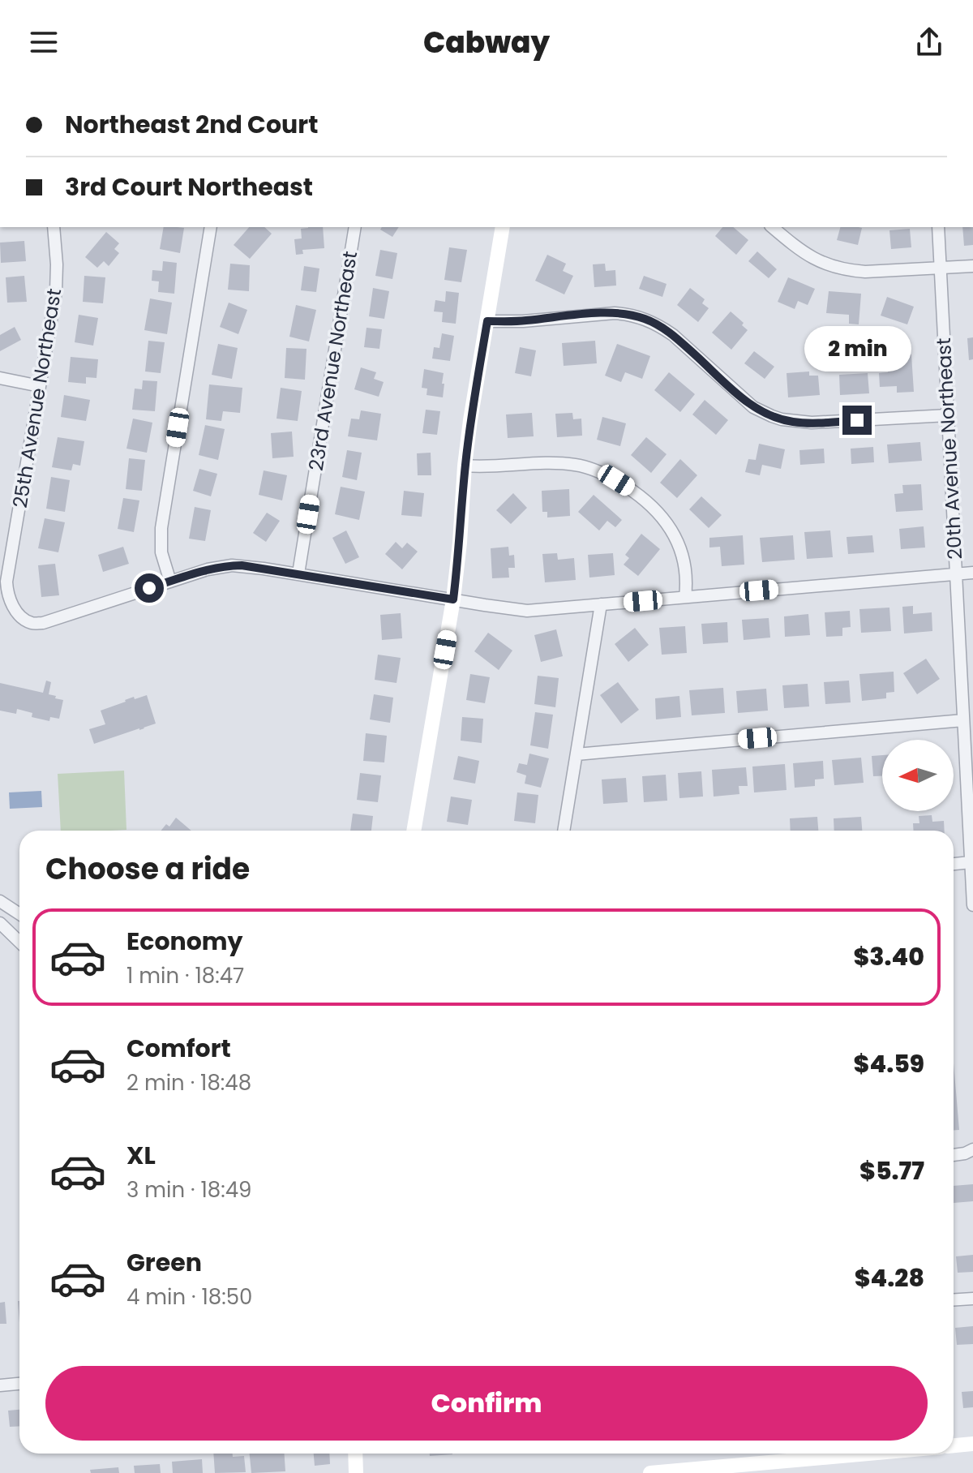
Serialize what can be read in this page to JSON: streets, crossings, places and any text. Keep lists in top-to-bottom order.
{
  "streets": {
    "street": ["23rd Avenue Northeast", "25th Avenue Northeast", "20th Avenue Northeast"]
  },
  "north": "left",
  "page": {
    "header": "Cabway",
    "banner": ["Northeast 2nd Court", "3rd Court Northeast"],
    "bubble": "2 min",
    "heading": "Choose a ride",
    "list": [
      {
        "name": "Economy",
        "note": "1 min · 18:47",
        "value": "$3.40"
      },
      {
        "name": "Comfort",
        "note": "2 min · 18:48",
        "value": "$4.59"
      },
      {
        "name": "XL",
        "note": "3 min · 18:49",
        "value": "$5.77"
      },
      {
        "name": "Green",
        "note": "4 min · 18:50",
        "value": "$4.28"
      }
    ],
    "buttons": "Confirm"
  }
}
